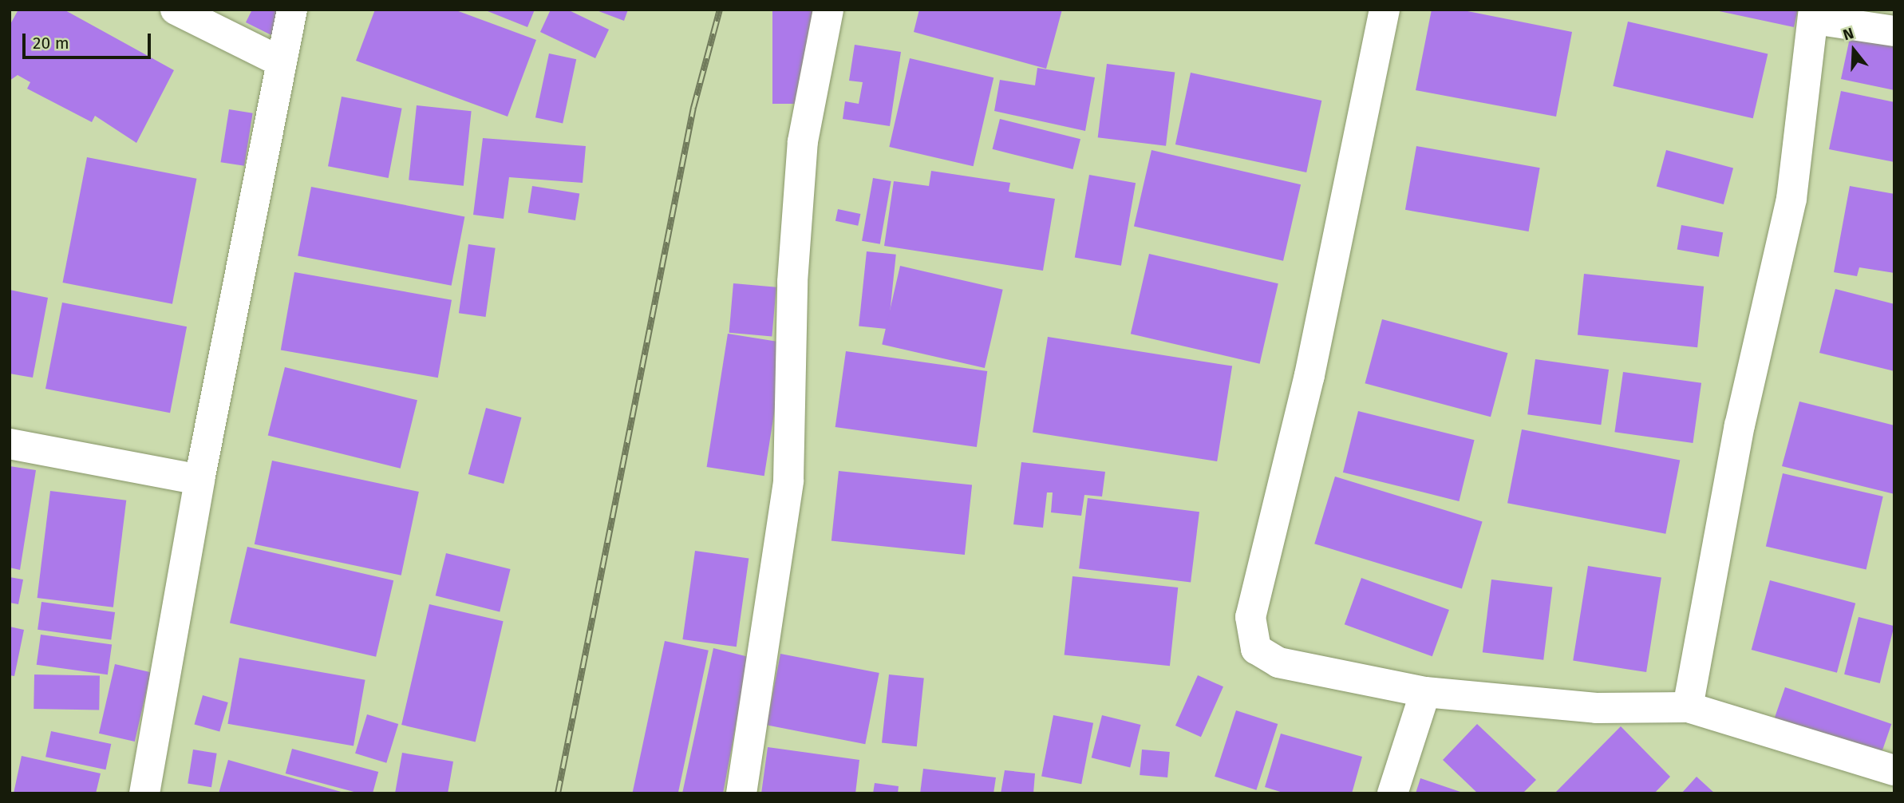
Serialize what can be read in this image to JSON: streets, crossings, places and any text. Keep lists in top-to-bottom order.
{
  "scale_bar": "20 m",
  "north": "top"
}
